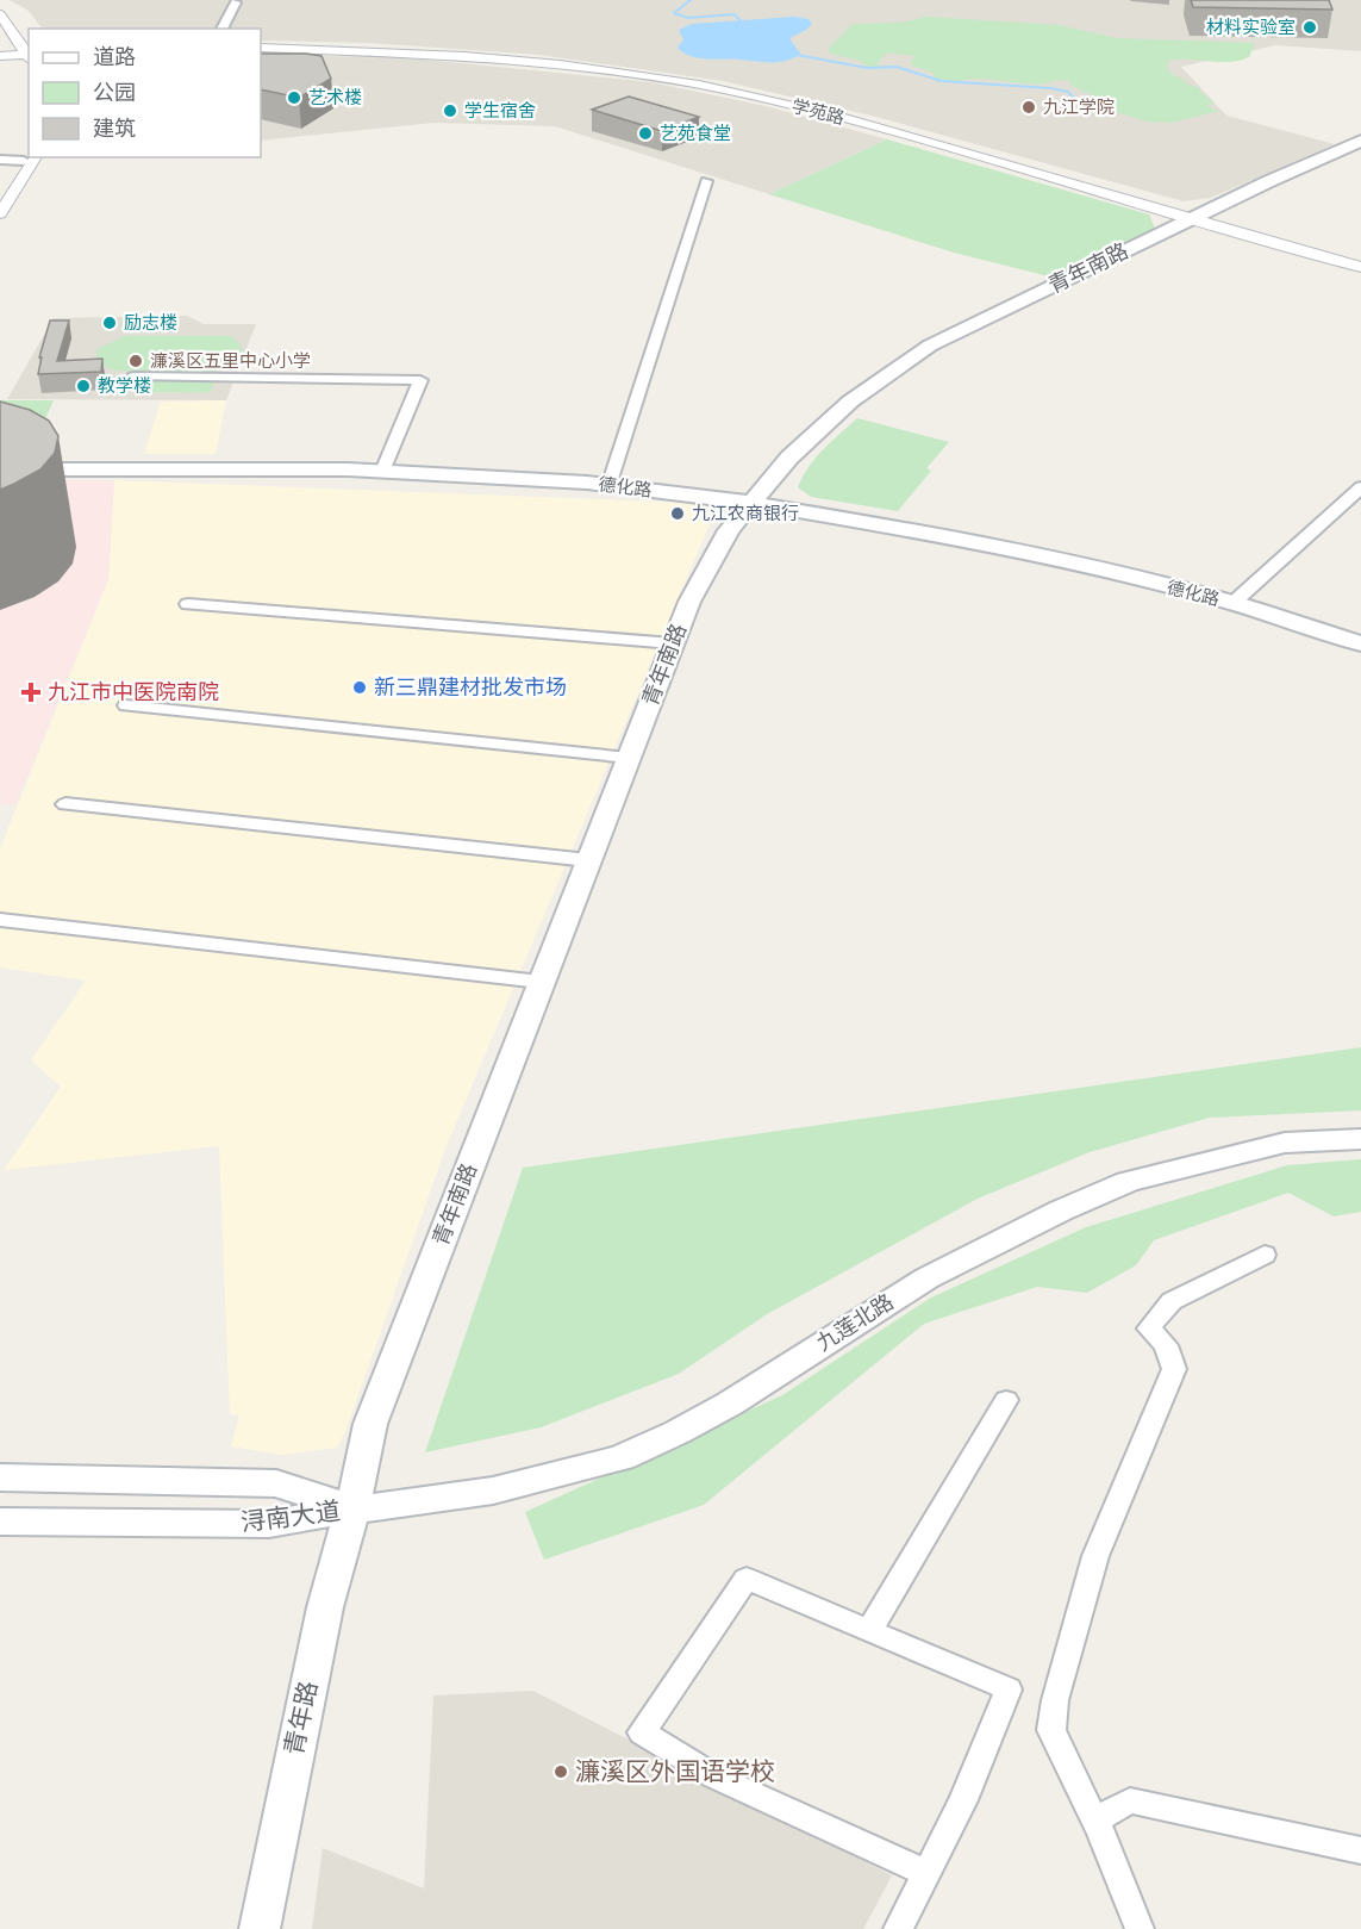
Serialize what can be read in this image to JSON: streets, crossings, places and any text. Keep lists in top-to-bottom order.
{
  "streets": {
    "main road": [
      "青年南路",
      "德化路",
      "九莲北路",
      "浔南大道",
      "青年路"
    ],
    "street": ["学苑路"]
  },
  "crossings": [
    ["学苑路", "青年南路"],
    ["青年南路", "德化路"],
    ["青年南路", "九莲北路"],
    ["青年南路", "浔南大道"],
    ["青年南路", "青年路"],
    ["九莲北路", "浔南大道"],
    ["九莲北路", "青年路"],
    ["浔南大道", "青年路"]
  ],
  "places": {
    "other": [
      "材料实验室",
      "艺术楼",
      "九江学院",
      "学生宿舍",
      "艺苑食堂",
      "励志楼",
      "濂溪区五里中心小学",
      "教学楼",
      "九江农商银行",
      "新三鼎建材批发市场",
      "濂溪区外国语学校"
    ],
    "health": ["九江市中医院南院"]
  },
  "legend": ["道路", "公园", "建筑"]
}
